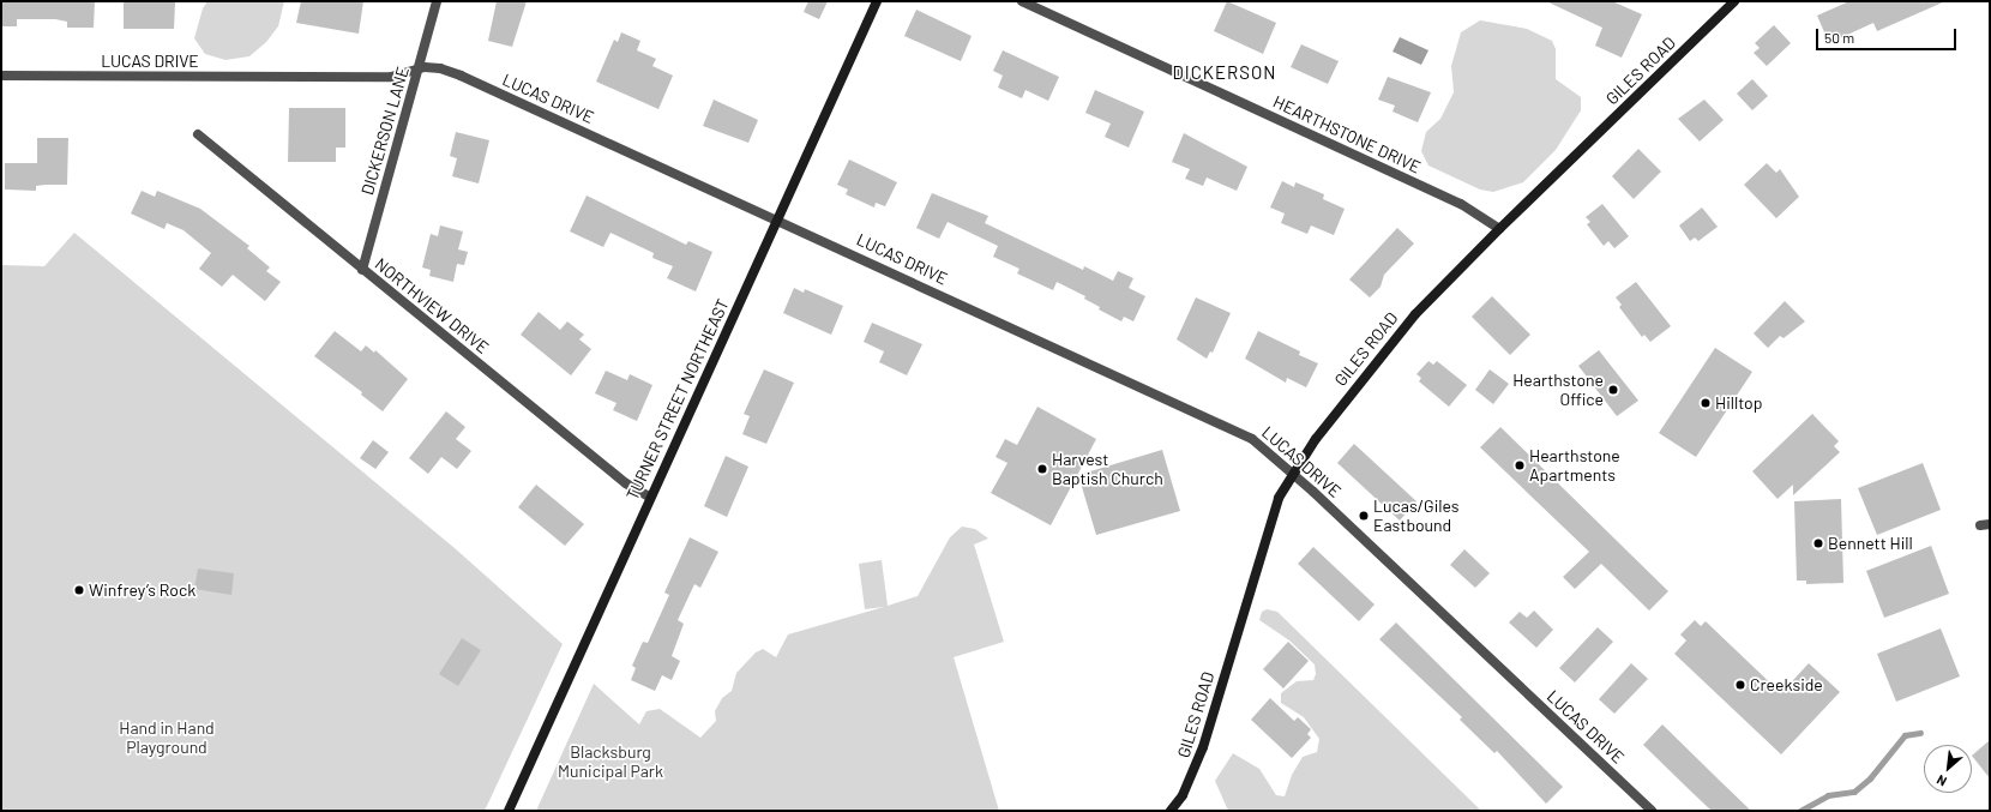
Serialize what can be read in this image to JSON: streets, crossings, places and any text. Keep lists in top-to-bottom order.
{
  "streets": {
    "street": [
      "LUCAS DRIVE",
      "GILES ROAD",
      "DICKERSON LANE",
      "HEARTHSTONE DRIVE",
      "NORTHVIEW DRIVE",
      "TURNER STREET NORTHEAST"
    ]
  },
  "crossings": [
    ["LUCAS DRIVE", "GILES ROAD"],
    ["LUCAS DRIVE", "DICKERSON LANE"],
    ["LUCAS DRIVE", "TURNER STREET NORTHEAST"],
    ["GILES ROAD", "HEARTHSTONE DRIVE"],
    ["DICKERSON LANE", "NORTHVIEW DRIVE"],
    ["NORTHVIEW DRIVE", "TURNER STREET NORTHEAST"]
  ],
  "districts": ["DICKERSON"],
  "parks": ["Hand in Hand Playground", "Blacksburg Municipal Park"],
  "places": [
    "Hearthstone Office",
    "Hilltop",
    "Hearthstone Apartments",
    "Harvest Baptish Church",
    "Lucas/Giles Eastbound",
    "Bennett Hill",
    "Winfrey’s Rock",
    "Creekside"
  ],
  "scale_bar": "50 m",
  "north": "bottom left"
}
